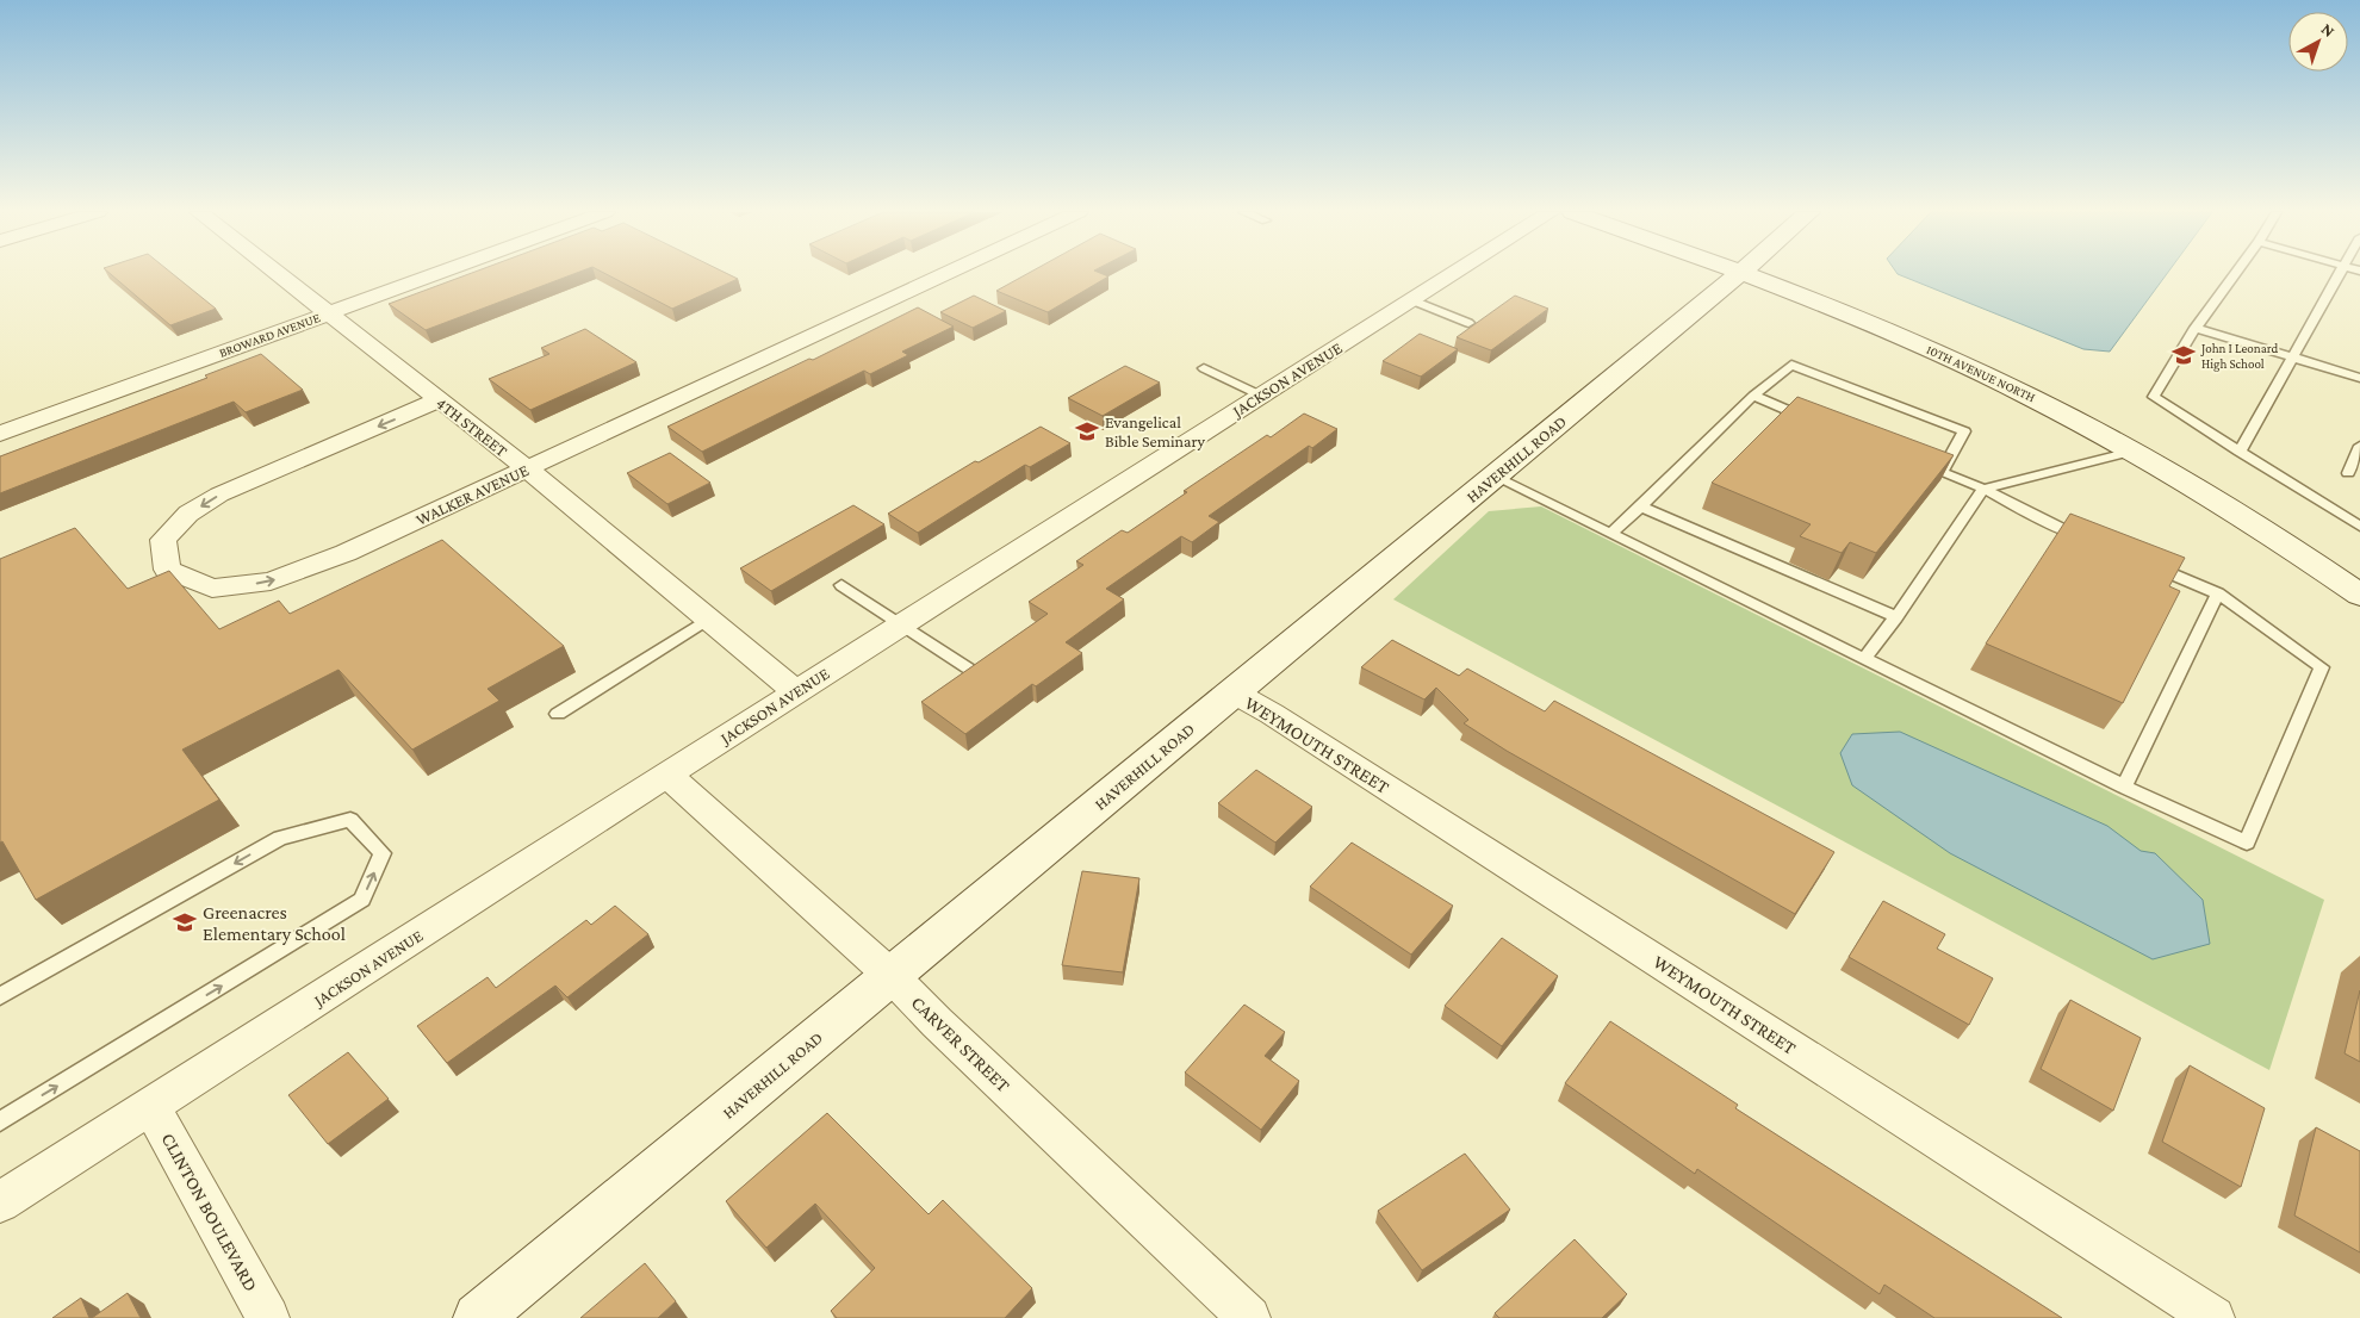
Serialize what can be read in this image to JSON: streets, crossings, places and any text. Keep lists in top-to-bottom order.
{
  "streets": {
    "street": [
      "BROWARD AVENUE",
      "10TH AVENUE NORTH",
      "JACKSON AVENUE",
      "4TH STREET",
      "HAVERHILL ROAD",
      "WALKER AVENUE",
      "WEYMOUTH STREET",
      "CARVER STREET",
      "CLINTON BOULEVARD"
    ]
  },
  "crossings": [
    ["BROWARD AVENUE", "4TH STREET"],
    ["JACKSON AVENUE", "4TH STREET"],
    ["JACKSON AVENUE", "CARVER STREET"],
    ["JACKSON AVENUE", "CLINTON BOULEVARD"],
    ["4TH STREET", "WALKER AVENUE"],
    ["HAVERHILL ROAD", "WEYMOUTH STREET"],
    ["HAVERHILL ROAD", "CARVER STREET"]
  ],
  "places": {
    "school or university": ["John I Leonard High School", "Evangelical Bible Seminary", "Greenacres Elementary School"]
  },
  "north": "top right"
}
